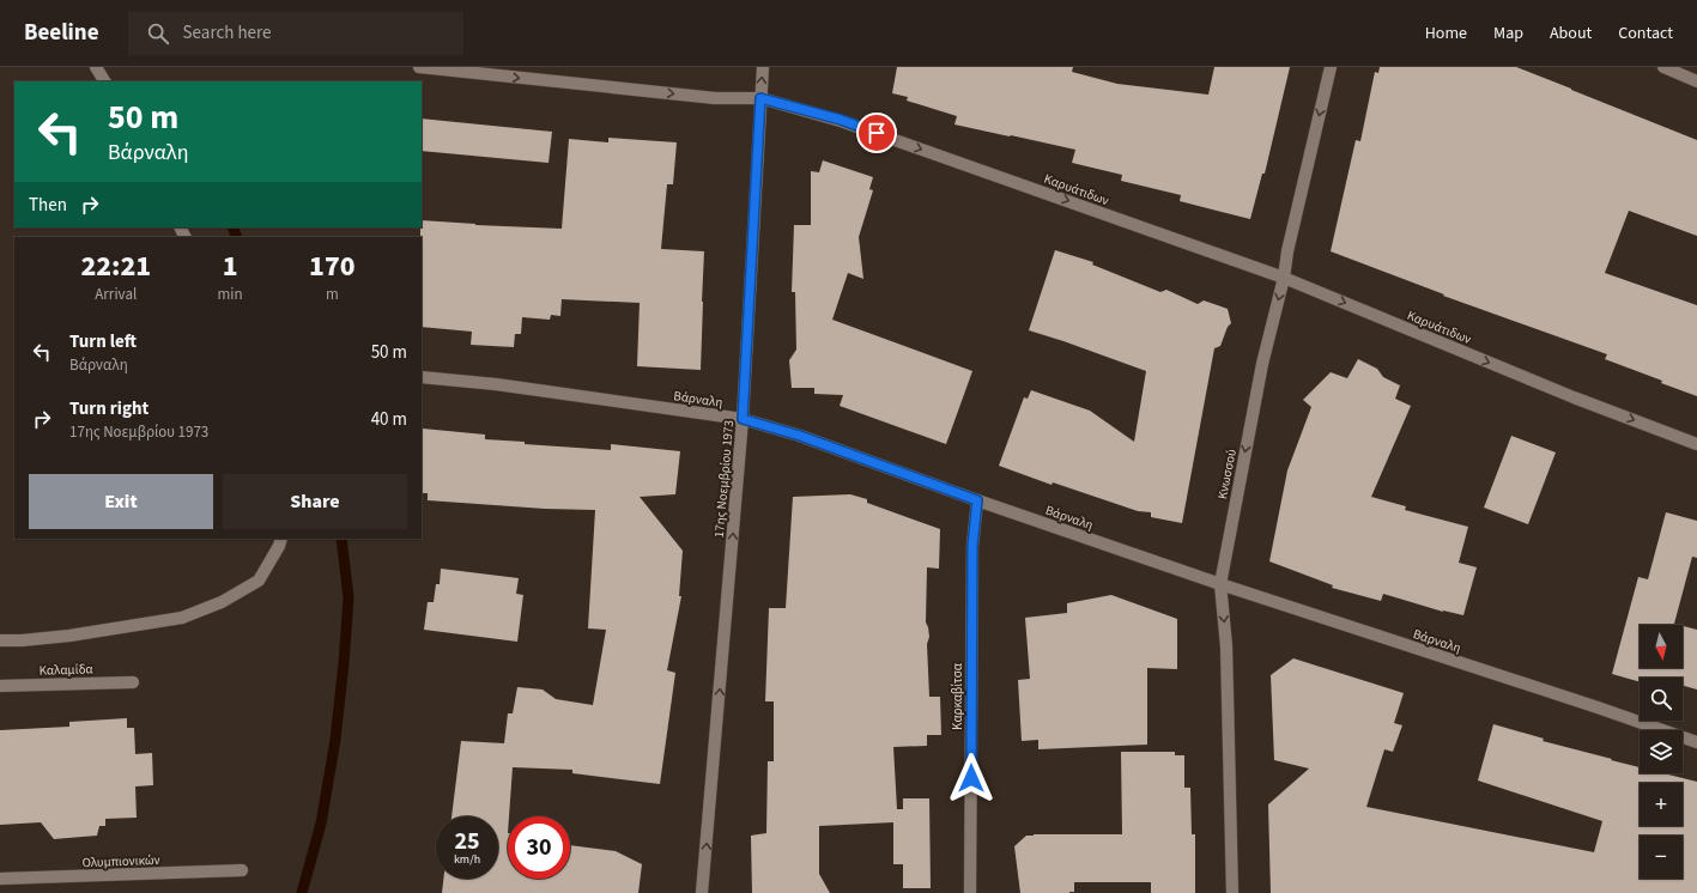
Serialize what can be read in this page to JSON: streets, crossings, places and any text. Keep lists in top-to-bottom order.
{
  "streets": {
    "street": [
      "Καρυάτιδων",
      "Βάρναλη",
      "Κνωσσού",
      "17ης Νοεμβρίου 1973",
      "Καλαμίδα",
      "Καρκαβίτσα",
      "Ολυμπιονικών"
    ]
  },
  "crossings": [
    ["Καρυάτιδων", "Κνωσσού"],
    ["Καρυάτιδων", "17ης Νοεμβρίου 1973"],
    ["Βάρναλη", "Κνωσσού"],
    ["Βάρναλη", "17ης Νοεμβρίου 1973"],
    ["Βάρναλη", "Καρκαβίτσα"]
  ],
  "one_way": ["Καρυάτιδων", "Κνωσσού", "17ης Νοεμβρίου 1973"],
  "north": "bottom",
  "page": {
    "header": "Beeline",
    "search": "Search here",
    "nav": [
      "Home",
      "Map",
      "About",
      "Contact"
    ],
    "turn": ["50 m", "Βάρναλη"],
    "then": "Then",
    "eta": [
      "22:21",
      "Arrival",
      "1",
      "min",
      "170",
      "m"
    ],
    "list": [
      {
        "name": "Turn left",
        "note": "Βάρναλη",
        "value": "50 m"
      },
      {
        "name": "Turn right",
        "note": "17ης Νοεμβρίου 1973",
        "value": "40 m"
      }
    ],
    "buttons": ["Exit", "Share"],
    "map_buttons": ["+", "−"],
    "speed": "25 km/h",
    "limit": "30"
  }
}
